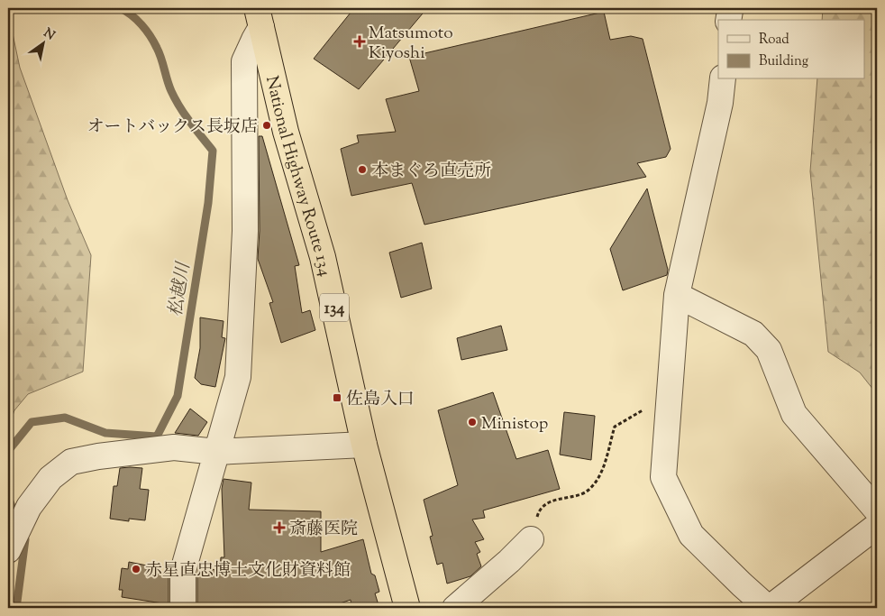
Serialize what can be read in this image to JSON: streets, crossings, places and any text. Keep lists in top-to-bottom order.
{
  "streets": {
    "highway": ["National Highway Route 134", "134"]
  },
  "water": ["松越川"],
  "places": {
    "health": ["Matsumoto Kiyoshi", "斎藤医院"],
    "other": [
      "オートバックス長坂店",
      "本まぐろ直売所",
      "Ministop",
      "赤星直忠博士文化財資料館"
    ],
    "transit": ["佐島入口"]
  },
  "legend": ["Road", "Building"],
  "north": "top right"
}
